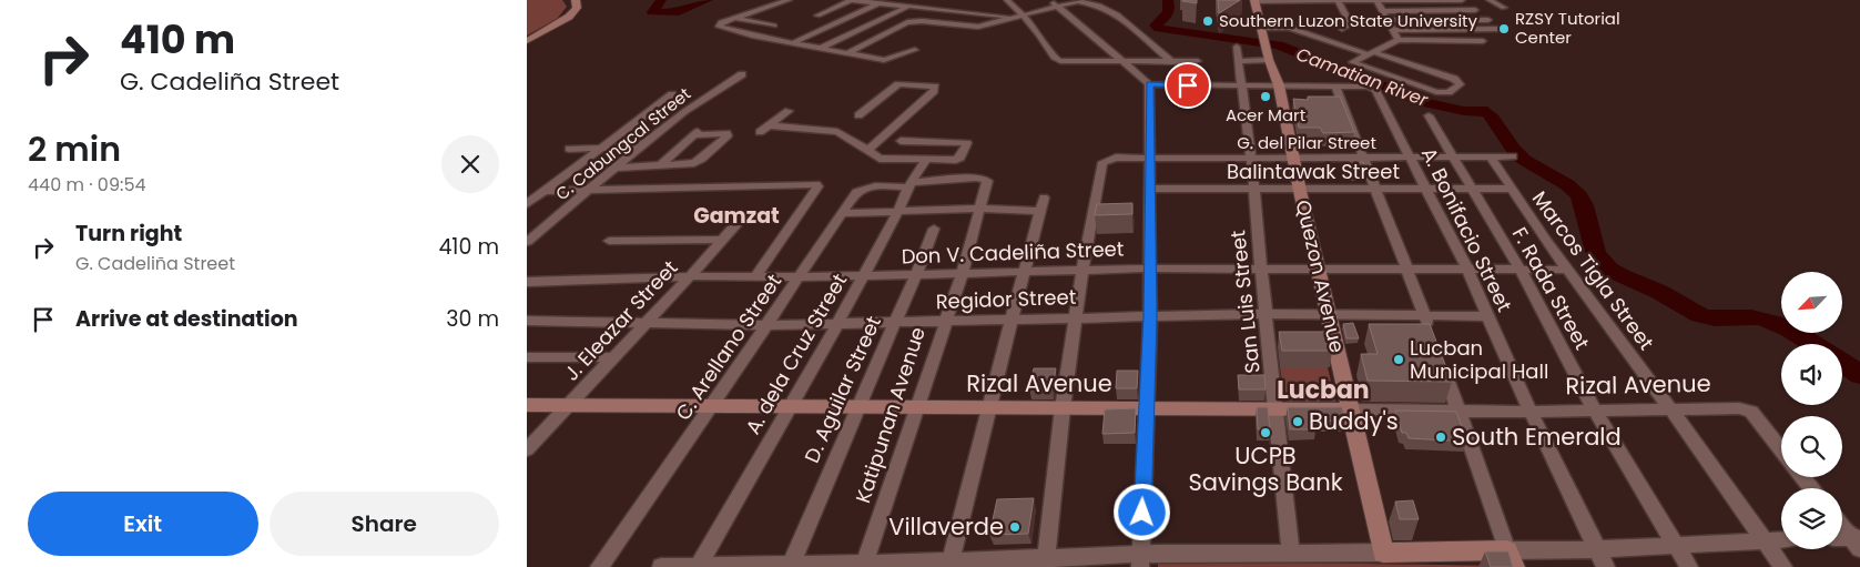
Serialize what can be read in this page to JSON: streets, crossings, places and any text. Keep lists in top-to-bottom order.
{
  "streets": {
    "main road": ["Quezon Avenue", "Rizal Avenue"],
    "street": [
      "G. del Pilar Street",
      "C. Cabungcal Street",
      "Balintawak Street",
      "A. Bonifacio Street",
      "Don V. Cadeliña Street",
      "Marcos Tigla Street",
      "F. Rada Street",
      "Regidor Street",
      "San Luis Street",
      "J. Eleazar Street",
      "C. Arellano Street",
      "A. dela Cruz Street",
      "D. Aguilar Street",
      "Katipunan Avenue"
    ]
  },
  "crossings": [
    ["G. del Pilar Street", "A. Bonifacio Street"],
    ["G. del Pilar Street", "Don V. Cadeliña Street"],
    ["G. del Pilar Street", "Marcos Tigla Street"],
    ["G. del Pilar Street", "Quezon Avenue"],
    ["G. del Pilar Street", "F. Rada Street"],
    ["G. del Pilar Street", "San Luis Street"],
    ["Balintawak Street", "A. Bonifacio Street"],
    ["Balintawak Street", "Marcos Tigla Street"],
    ["Balintawak Street", "Quezon Avenue"],
    ["Balintawak Street", "F. Rada Street"],
    ["Balintawak Street", "San Luis Street"],
    ["A. Bonifacio Street", "Don V. Cadeliña Street"],
    ["A. Bonifacio Street", "Regidor Street"],
    ["A. Bonifacio Street", "Rizal Avenue"],
    ["Don V. Cadeliña Street", "Marcos Tigla Street"],
    ["Don V. Cadeliña Street", "Quezon Avenue"],
    ["Don V. Cadeliña Street", "F. Rada Street"],
    ["Don V. Cadeliña Street", "San Luis Street"],
    ["Don V. Cadeliña Street", "J. Eleazar Street"],
    ["Don V. Cadeliña Street", "C. Arellano Street"],
    ["Don V. Cadeliña Street", "A. dela Cruz Street"],
    ["Don V. Cadeliña Street", "D. Aguilar Street"],
    ["Don V. Cadeliña Street", "Katipunan Avenue"],
    ["Marcos Tigla Street", "Rizal Avenue"],
    ["Quezon Avenue", "Regidor Street"],
    ["Quezon Avenue", "Rizal Avenue"],
    ["F. Rada Street", "Rizal Avenue"],
    ["Regidor Street", "San Luis Street"],
    ["Regidor Street", "J. Eleazar Street"],
    ["Regidor Street", "C. Arellano Street"],
    ["Regidor Street", "A. dela Cruz Street"],
    ["Regidor Street", "D. Aguilar Street"],
    ["Regidor Street", "Katipunan Avenue"],
    ["San Luis Street", "Rizal Avenue"],
    ["J. Eleazar Street", "Rizal Avenue"],
    ["C. Arellano Street", "A. dela Cruz Street"],
    ["C. Arellano Street", "Rizal Avenue"],
    ["C. Arellano Street", "Katipunan Avenue"],
    ["A. dela Cruz Street", "Rizal Avenue"],
    ["A. dela Cruz Street", "Katipunan Avenue"],
    ["Rizal Avenue", "D. Aguilar Street"],
    ["Rizal Avenue", "Katipunan Avenue"]
  ],
  "districts": ["Gamzat", "Lucban"],
  "water": ["Camatian River"],
  "places": [
    "Southern Luzon State University",
    "RZSY Tutorial Center",
    "Acer Mart",
    "Lucban Municipal Hall",
    "Buddy's",
    "UCPB Savings Bank",
    "South Emerald",
    "Villaverde"
  ],
  "north": "bottom left",
  "page": {
    "turn": ["410 m", "G. Cadeliña Street"],
    "heading": ["2 min", "440 m · 09:54"],
    "list": [
      {
        "name": "Turn right",
        "note": "G. Cadeliña Street",
        "value": "410 m"
      },
      {
        "name": "Arrive at destination",
        "value": "30 m"
      }
    ],
    "buttons": ["Exit", "Share"]
  }
}
